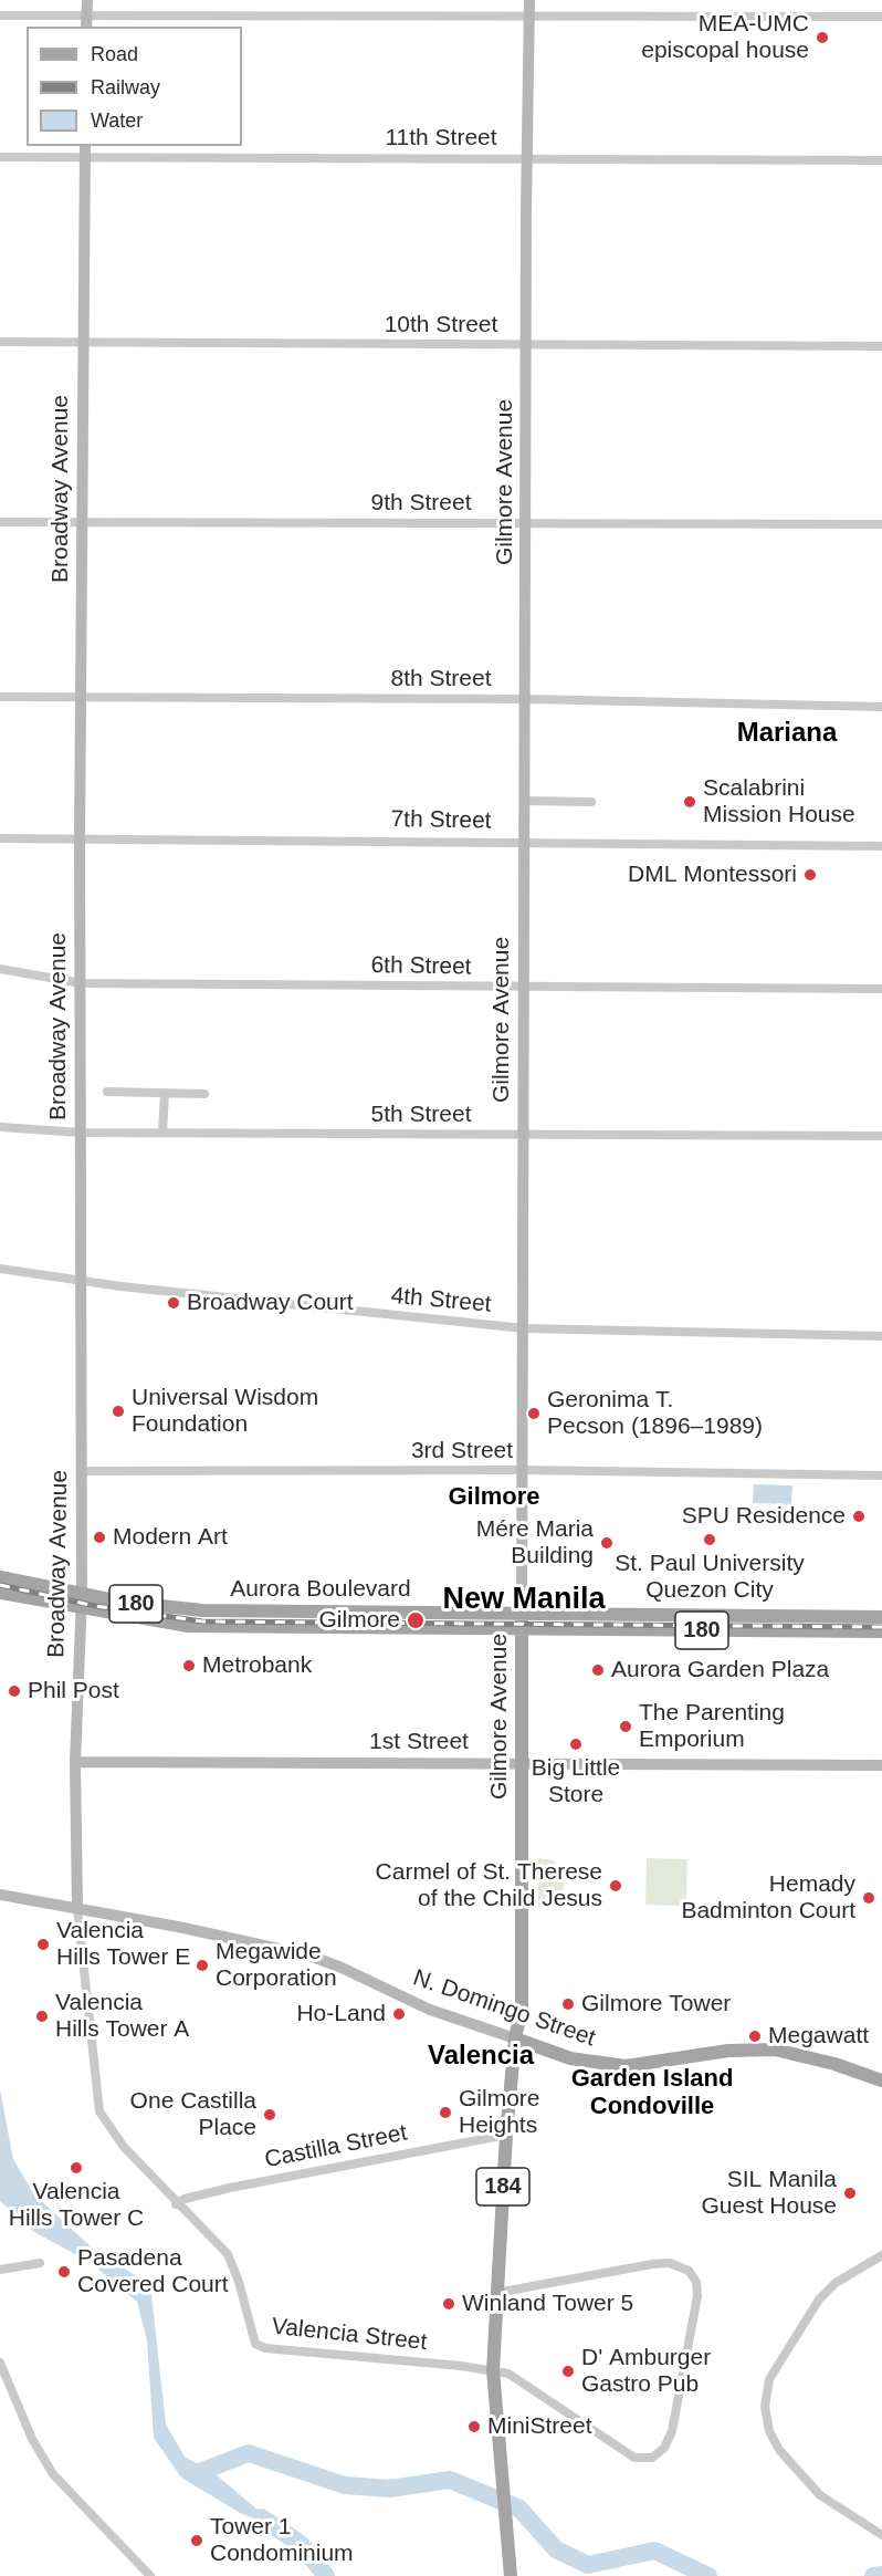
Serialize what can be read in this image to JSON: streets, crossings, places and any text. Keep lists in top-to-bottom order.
{
  "streets": {
    "main road": [
      "Gilmore Avenue",
      "Aurora Boulevard",
      "180",
      "N. Domingo Street",
      "184"
    ],
    "street": [
      "11th Street",
      "10th Street",
      "Broadway Avenue",
      "9th Street",
      "8th Street",
      "7th Street",
      "6th Street",
      "5th Street",
      "4th Street",
      "3rd Street",
      "1st Street",
      "Castilla Street",
      "Valencia Street"
    ]
  },
  "crossings": [
    ["11th Street", "Gilmore Avenue"],
    ["11th Street", "Broadway Avenue"],
    ["10th Street", "Gilmore Avenue"],
    ["10th Street", "Broadway Avenue"],
    ["Gilmore Avenue", "9th Street"],
    ["Gilmore Avenue", "8th Street"],
    ["Gilmore Avenue", "7th Street"],
    ["Gilmore Avenue", "6th Street"],
    ["Gilmore Avenue", "5th Street"],
    ["Gilmore Avenue", "4th Street"],
    ["Gilmore Avenue", "3rd Street"],
    ["Gilmore Avenue", "Aurora Boulevard"],
    ["Gilmore Avenue", "1st Street"],
    ["Gilmore Avenue", "N. Domingo Street"],
    ["Gilmore Avenue", "184"],
    ["Broadway Avenue", "9th Street"],
    ["Broadway Avenue", "8th Street"],
    ["Broadway Avenue", "7th Street"],
    ["Broadway Avenue", "6th Street"],
    ["Broadway Avenue", "5th Street"],
    ["Broadway Avenue", "4th Street"],
    ["Broadway Avenue", "3rd Street"],
    ["Broadway Avenue", "Aurora Boulevard"],
    ["Broadway Avenue", "1st Street"],
    ["Broadway Avenue", "N. Domingo Street"],
    ["Broadway Avenue", "Valencia Street"],
    ["N. Domingo Street", "184"],
    ["N. Domingo Street", "Valencia Street"],
    ["Castilla Street", "184"],
    ["Castilla Street", "Valencia Street"],
    ["184", "Valencia Street"]
  ],
  "districts": [
    "Mariana",
    "Gilmore",
    "New Manila",
    "Valencia",
    "Garden Island Condoville"
  ],
  "places": [
    "MEA-UMC episcopal house",
    "Scalabrini Mission House",
    "DML Montessori",
    "Broadway Court",
    "Universal Wisdom Foundation",
    "Geronima T. Pecson (1896–1989)",
    "SPU Residence",
    "Modern Art",
    "St. Paul University Quezon City",
    "Mére Maria Building",
    "Gilmore",
    "Metrobank",
    "Aurora Garden Plaza",
    "Phil Post",
    "The Parenting Emporium",
    "Big Little Store",
    "Carmel of St. Therese of the Child Jesus",
    "Hemady Badminton Court",
    "Valencia Hills Tower E",
    "Megawide Corporation",
    "Gilmore Tower",
    "Ho-Land",
    "Valencia Hills Tower A",
    "Megawatt",
    "Gilmore Heights",
    "One Castilla Place",
    "Valencia Hills Tower C",
    "SIL Manila Guest House",
    "Pasadena Covered Court",
    "Winland Tower 5",
    "D' Amburger Gastro Pub",
    "MiniStreet",
    "Tower 1 Condominium"
  ],
  "legend": ["Road", "Railway", "Water"]
}
